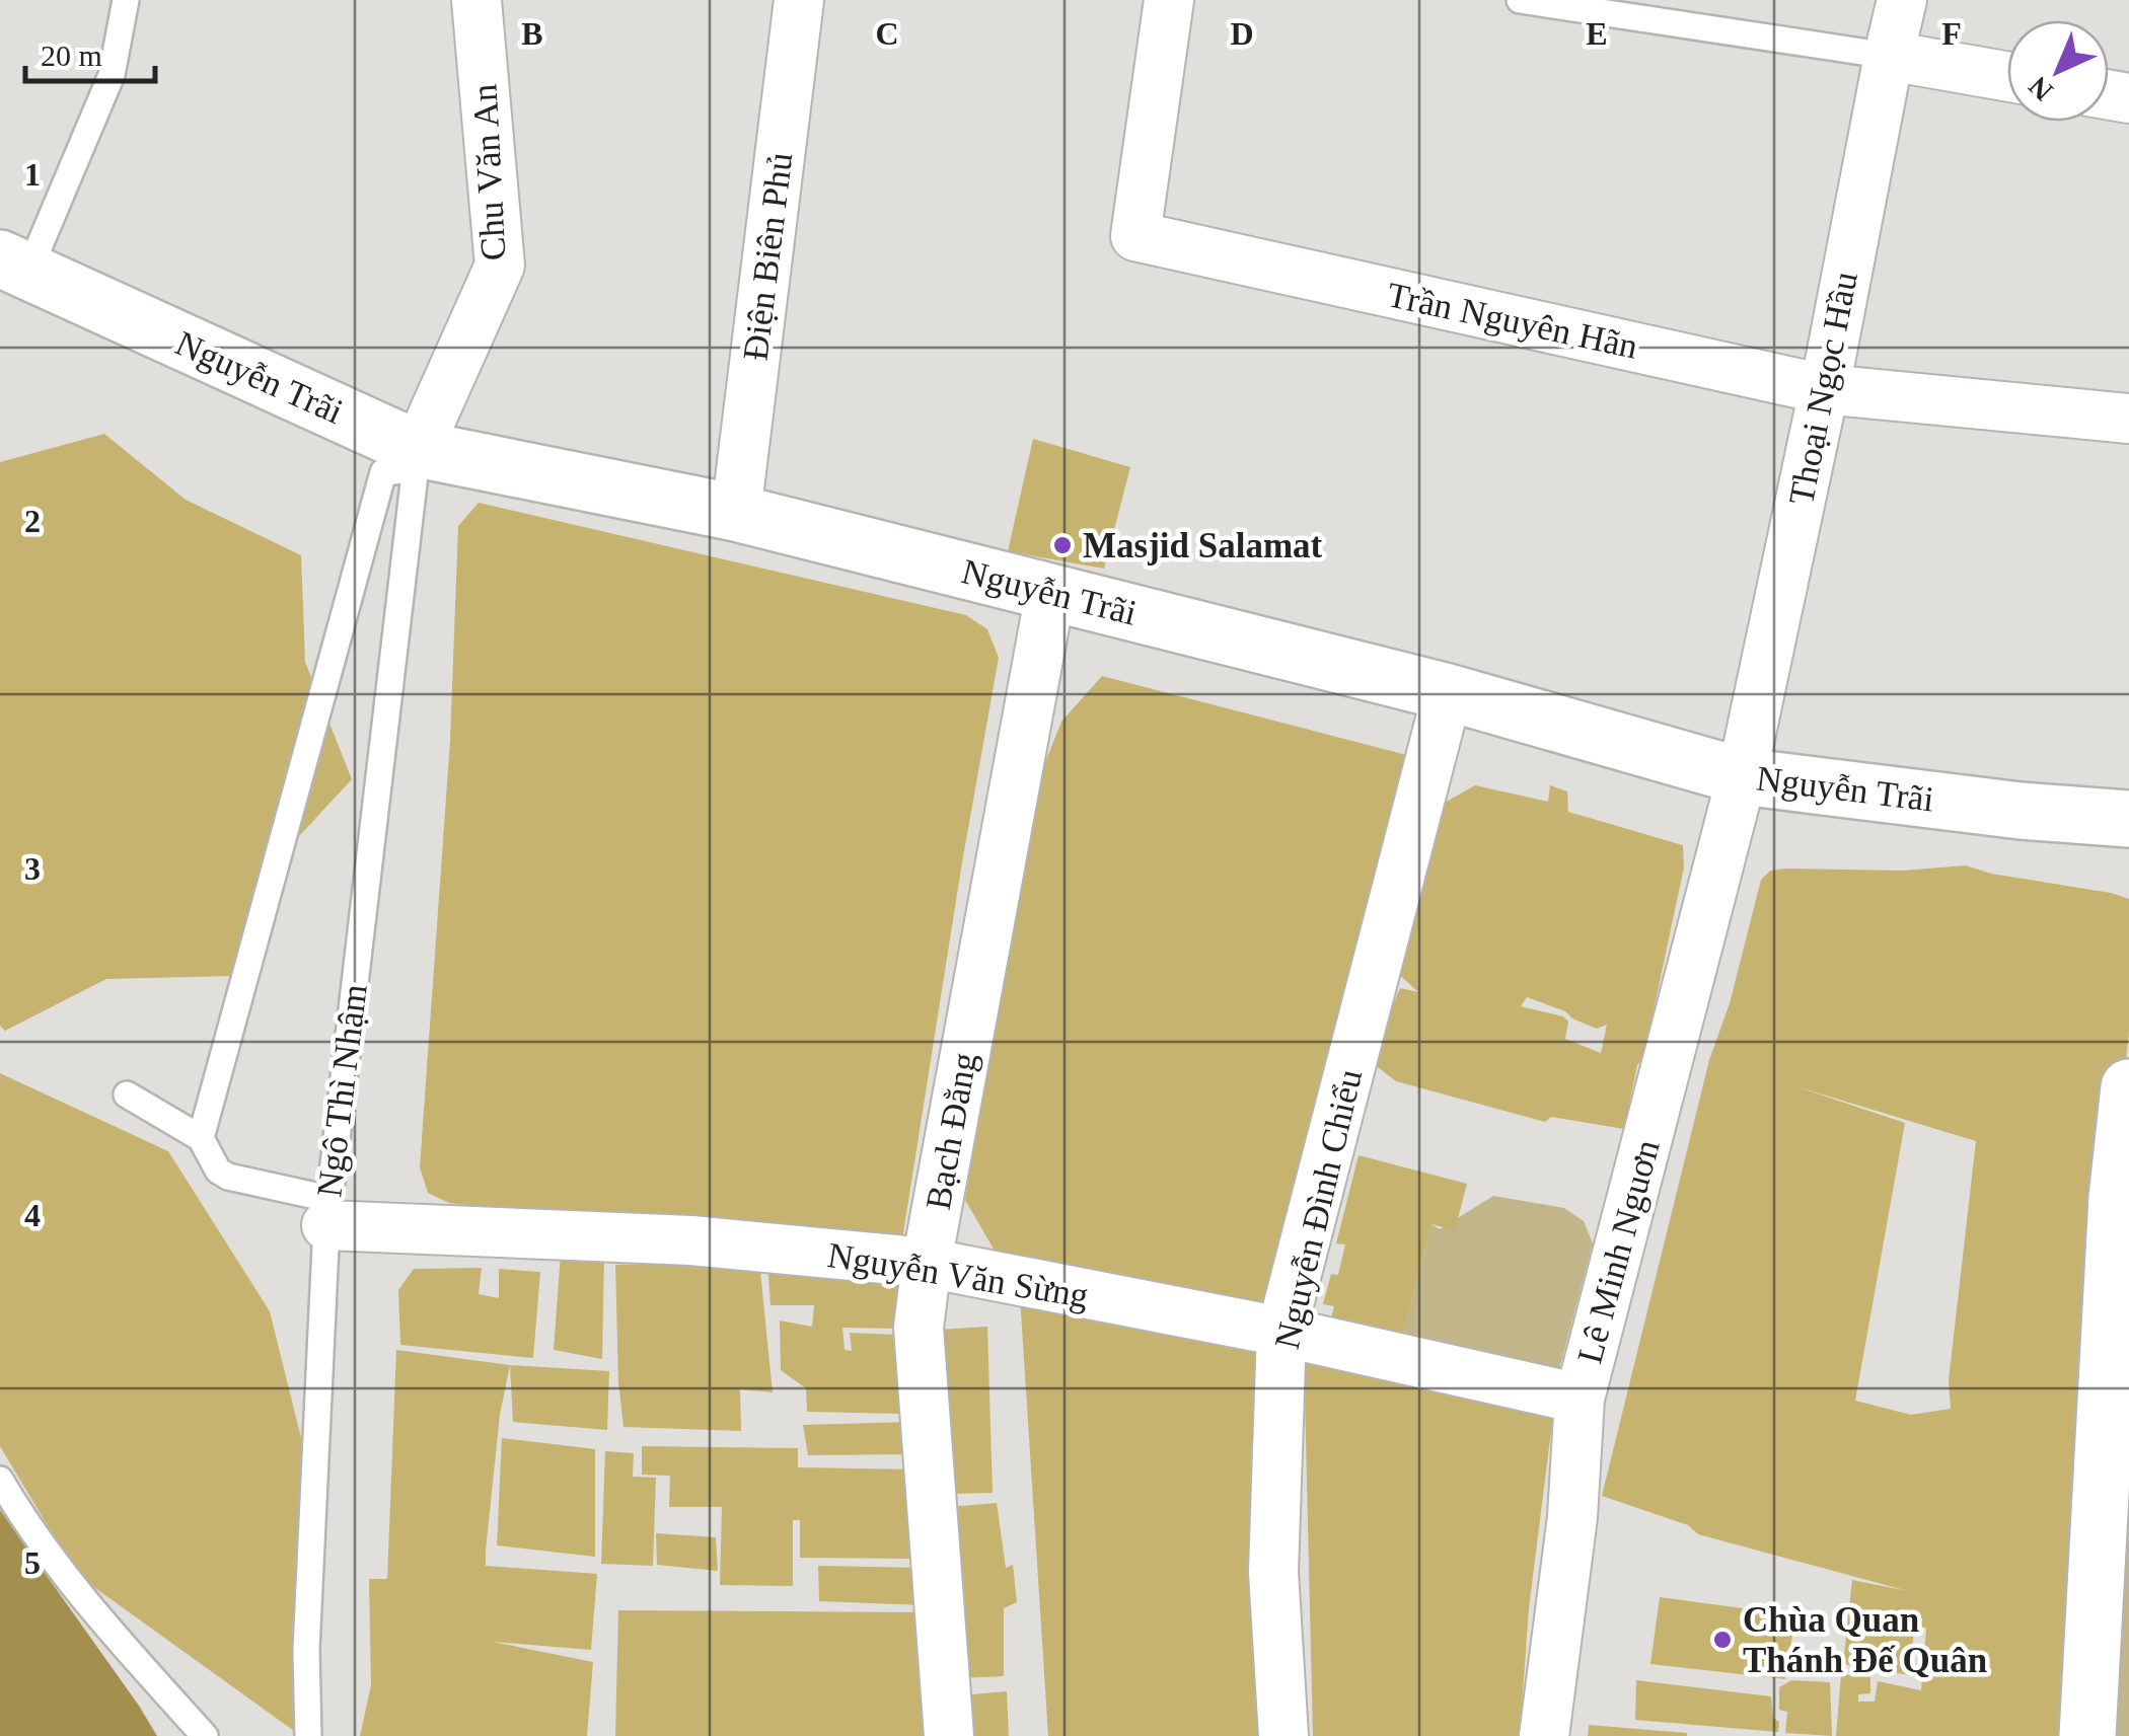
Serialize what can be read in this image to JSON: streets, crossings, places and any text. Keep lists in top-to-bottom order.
{
  "streets": {
    "street": [
      "Chu Văn An",
      "Điện Biên Phủ",
      "Trần Nguyên Hãn",
      "Nguyễn Trãi",
      "Thoại Ngọc Hầu",
      "Bạch Đằng",
      "Nguyễn Đình Chiểu",
      "Lê Minh Nguơn",
      "Nguyễn Văn Sừng"
    ],
    "lane": ["Ngô Thì Nhậm"]
  },
  "crossings": [
    ["Chu Văn An", "Nguyễn Trãi"],
    ["Chu Văn An", "Ngô Thì Nhậm"],
    ["Điện Biên Phủ", "Nguyễn Trãi"],
    ["Trần Nguyên Hãn", "Thoại Ngọc Hầu"],
    ["Nguyễn Trãi", "Thoại Ngọc Hầu"],
    ["Nguyễn Trãi", "Ngô Thì Nhậm"],
    ["Nguyễn Trãi", "Bạch Đằng"],
    ["Nguyễn Trãi", "Nguyễn Đình Chiểu"],
    ["Nguyễn Trãi", "Lê Minh Nguơn"],
    ["Thoại Ngọc Hầu", "Lê Minh Nguơn"],
    ["Ngô Thì Nhậm", "Nguyễn Văn Sừng"],
    ["Bạch Đằng", "Nguyễn Văn Sừng"],
    ["Nguyễn Đình Chiểu", "Nguyễn Văn Sừng"],
    ["Lê Minh Nguơn", "Nguyễn Văn Sừng"]
  ],
  "places": ["Masjid Salamat", "Chùa Quan Thánh Đế Quân"],
  "scale_bar": "20 m",
  "north": "bottom left",
  "grid": {
    "columns": [
      "B",
      "C",
      "D",
      "E",
      "F"
    ],
    "rows": [
      "1",
      "2",
      "3",
      "4",
      "5"
    ]
  }
}
